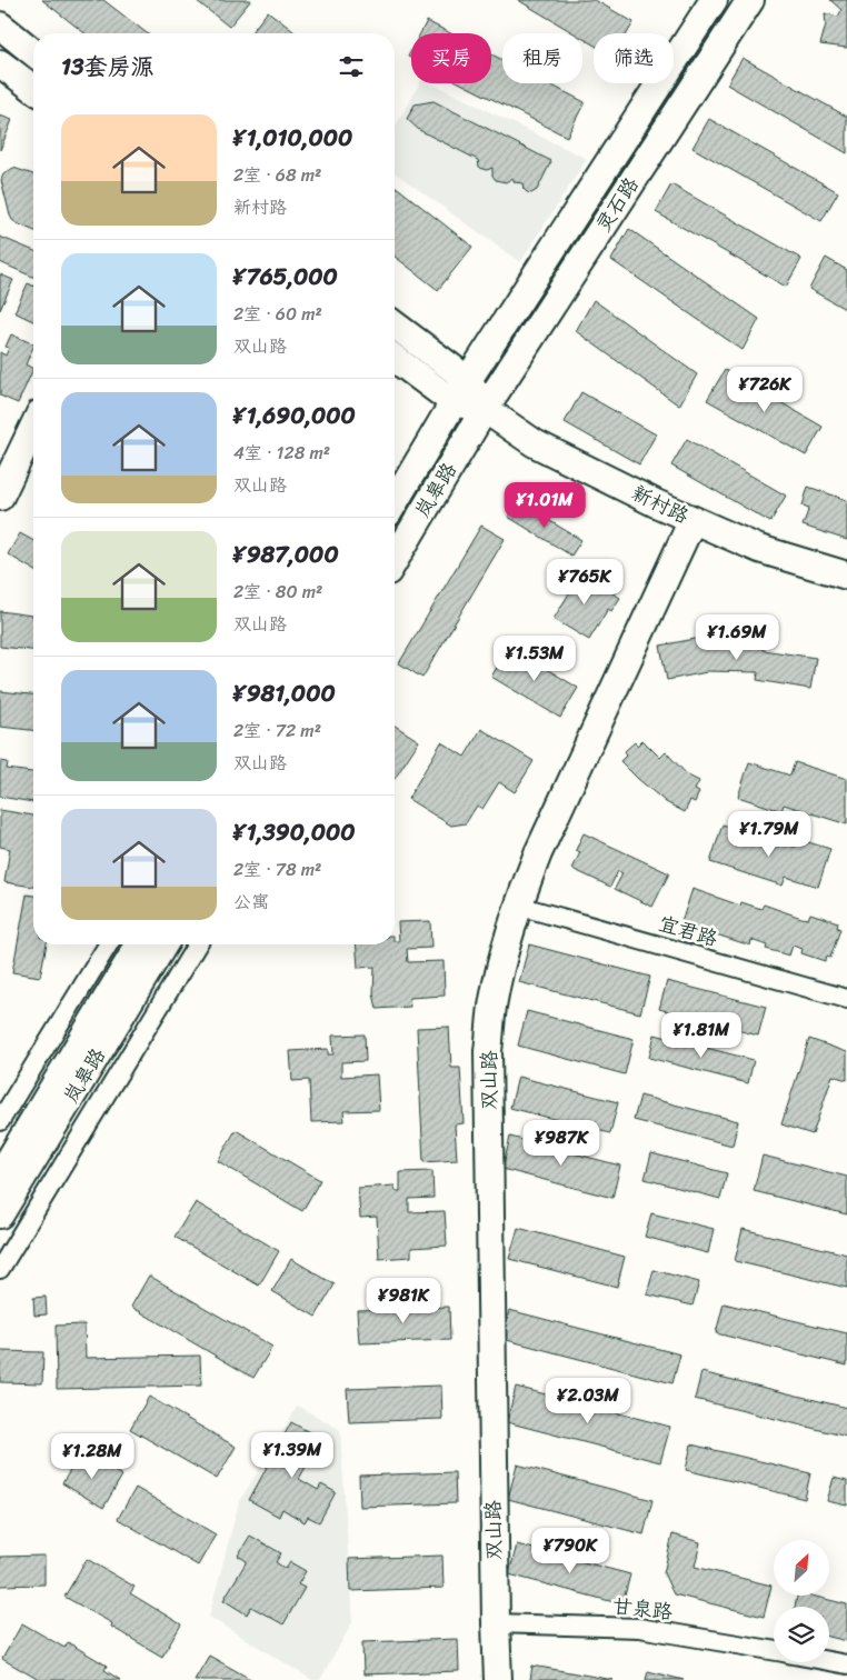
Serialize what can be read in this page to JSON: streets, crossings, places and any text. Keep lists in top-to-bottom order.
{
  "streets": {
    "main road": [
      "灵石路",
      "岚皋路",
      "新村路",
      "双山路"
    ],
    "street": ["宜君路", "甘泉路"]
  },
  "crossings": [
    ["灵石路", "岚皋路"],
    ["灵石路", "新村路"],
    ["岚皋路", "新村路"],
    ["新村路", "双山路"],
    ["宜君路", "双山路"],
    ["双山路", "甘泉路"]
  ],
  "north": "top right",
  "page": {
    "chip": ["买房", "租房", "筛选"],
    "heading": "13套房源",
    "list": [
      {
        "name": "¥1,010,000",
        "note": "2室 · 68 m² · 新村路"
      },
      {
        "name": "¥765,000",
        "note": "2室 · 60 m² · 双山路"
      },
      {
        "name": "¥1,690,000",
        "note": "4室 · 128 m² · 双山路"
      },
      {
        "name": "¥987,000",
        "note": "2室 · 80 m² · 双山路"
      },
      {
        "name": "¥981,000",
        "note": "2室 · 72 m² · 双山路"
      },
      {
        "name": "¥1,390,000",
        "note": "2室 · 78 m² · 公寓"
      }
    ],
    "price": [
      "¥726K",
      "¥1.01M",
      "¥765K",
      "¥1.69M",
      "¥1.53M",
      "¥1.79M",
      "¥1.81M",
      "¥987K",
      "¥981K",
      "¥2.03M",
      "¥1.39M",
      "¥1.28M",
      "¥790K"
    ]
  }
}
